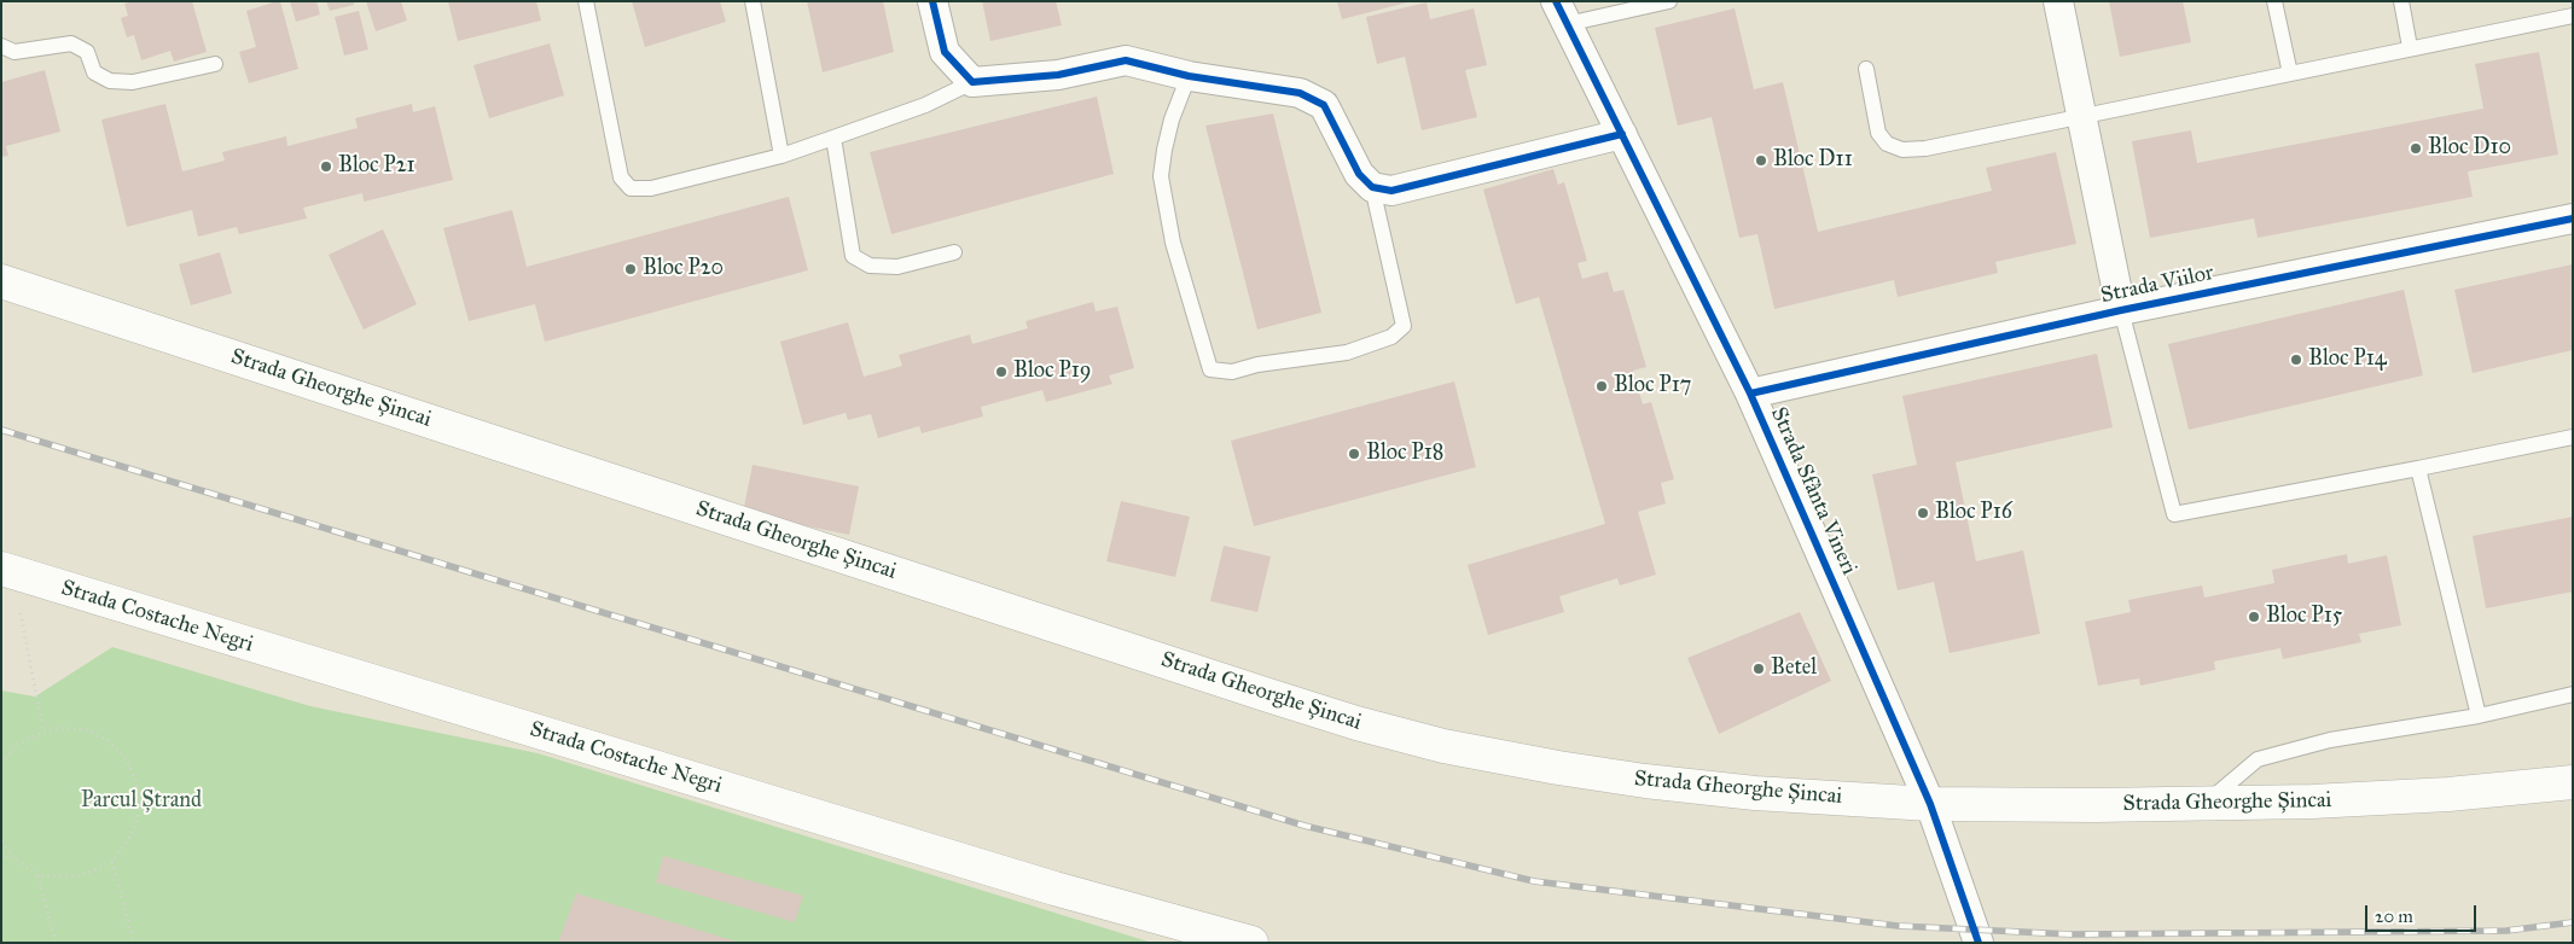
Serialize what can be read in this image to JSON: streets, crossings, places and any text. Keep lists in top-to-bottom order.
{
  "streets": {
    "main road": ["Strada Gheorghe Șincai", "Strada Costache Negri"],
    "street": ["Strada Viilor", "Strada Sfânta Vineri"]
  },
  "crossings": [
    ["Strada Viilor", "Strada Sfânta Vineri"],
    ["Strada Gheorghe Șincai", "Strada Sfânta Vineri"]
  ],
  "parks": ["Parcul Ștrand"],
  "places": [
    "Bloc D10",
    "Bloc D11",
    "Bloc P21",
    "Bloc P20",
    "Bloc P14",
    "Bloc P19",
    "Bloc P17",
    "Bloc P18",
    "Bloc P16",
    "Bloc P15",
    "Betel"
  ],
  "scale_bar": "20 m"
}
